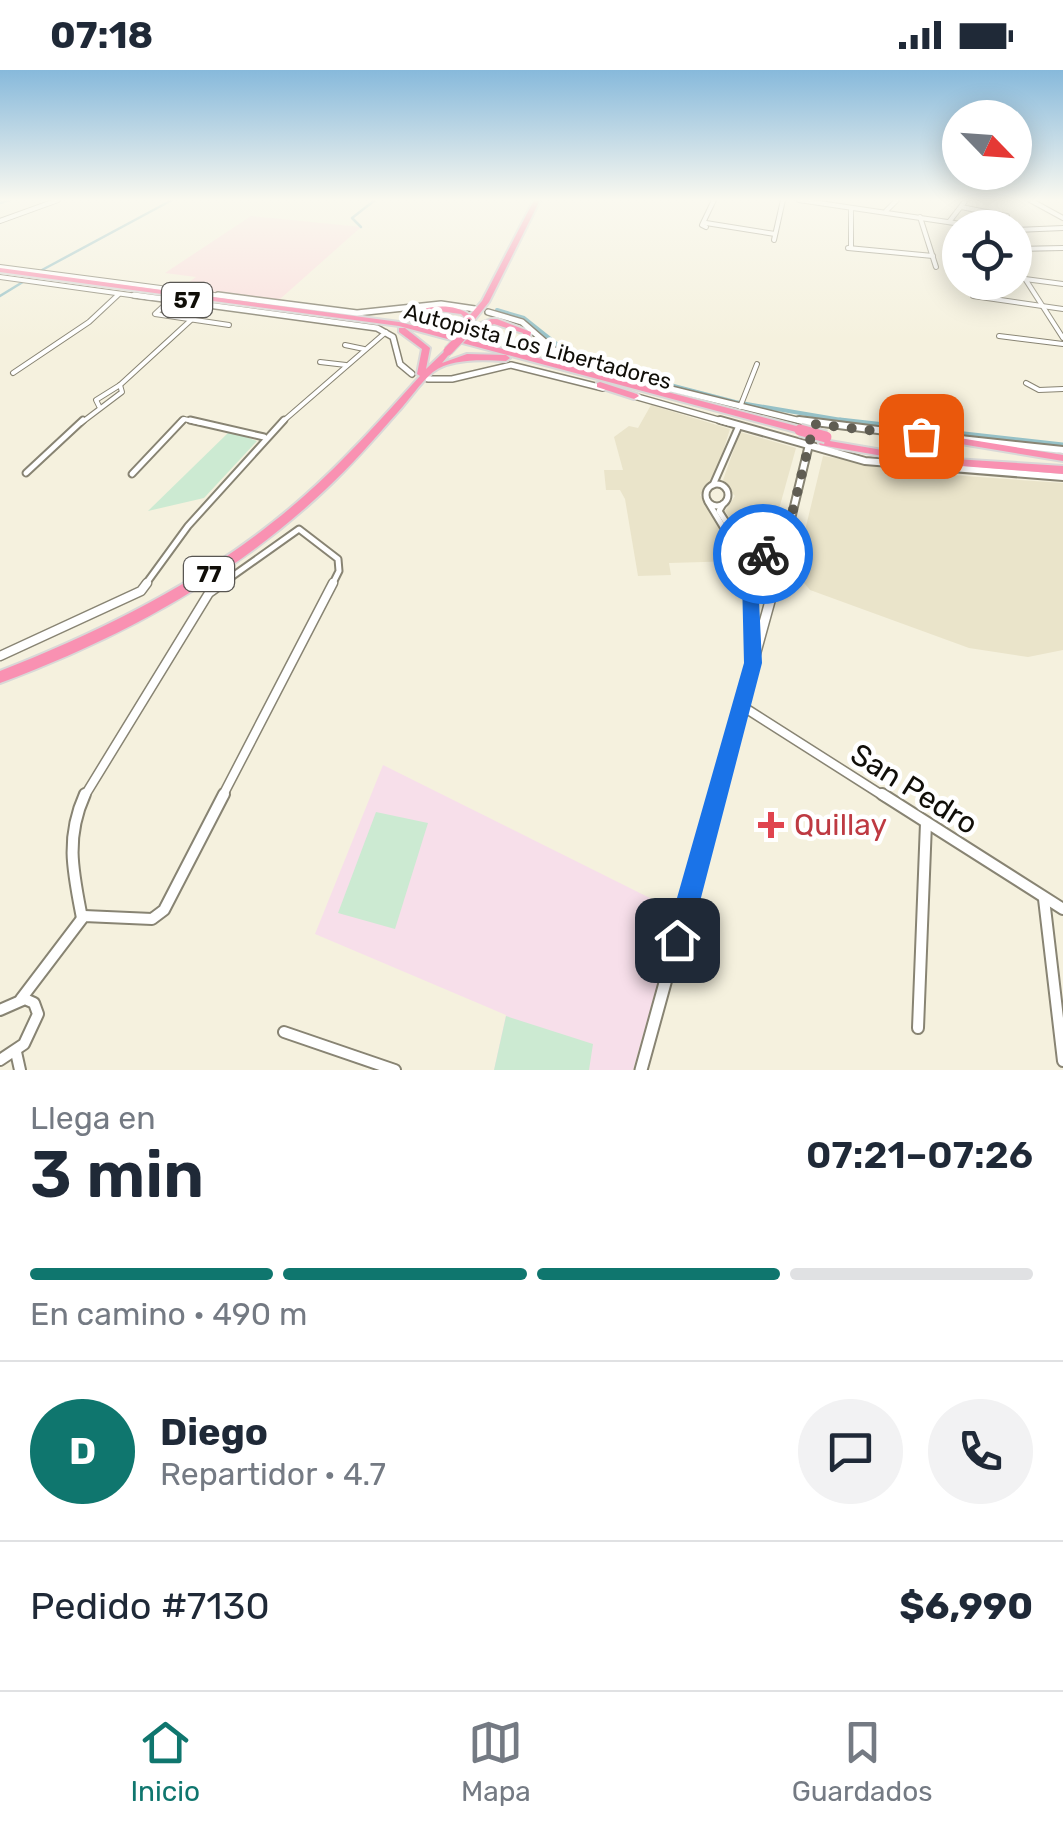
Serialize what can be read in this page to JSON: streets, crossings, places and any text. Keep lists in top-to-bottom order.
{
  "streets": {
    "highway": ["57", "Autopista Los Libertadores", "77"],
    "street": ["San Pedro"]
  },
  "places": {
    "health": ["Quillay"]
  },
  "north": "bottom right",
  "page": {
    "status": "07:18",
    "heading": ["3 min", "Llega en", "07:21–07:26"],
    "panel": [
      "Diego",
      "Repartidor · 4.7",
      "Pedido #7130",
      "$6,990"
    ],
    "bar": "En camino · 490 m",
    "round": "D",
    "tabs": ["Inicio", "Mapa", "Guardados"]
  }
}
